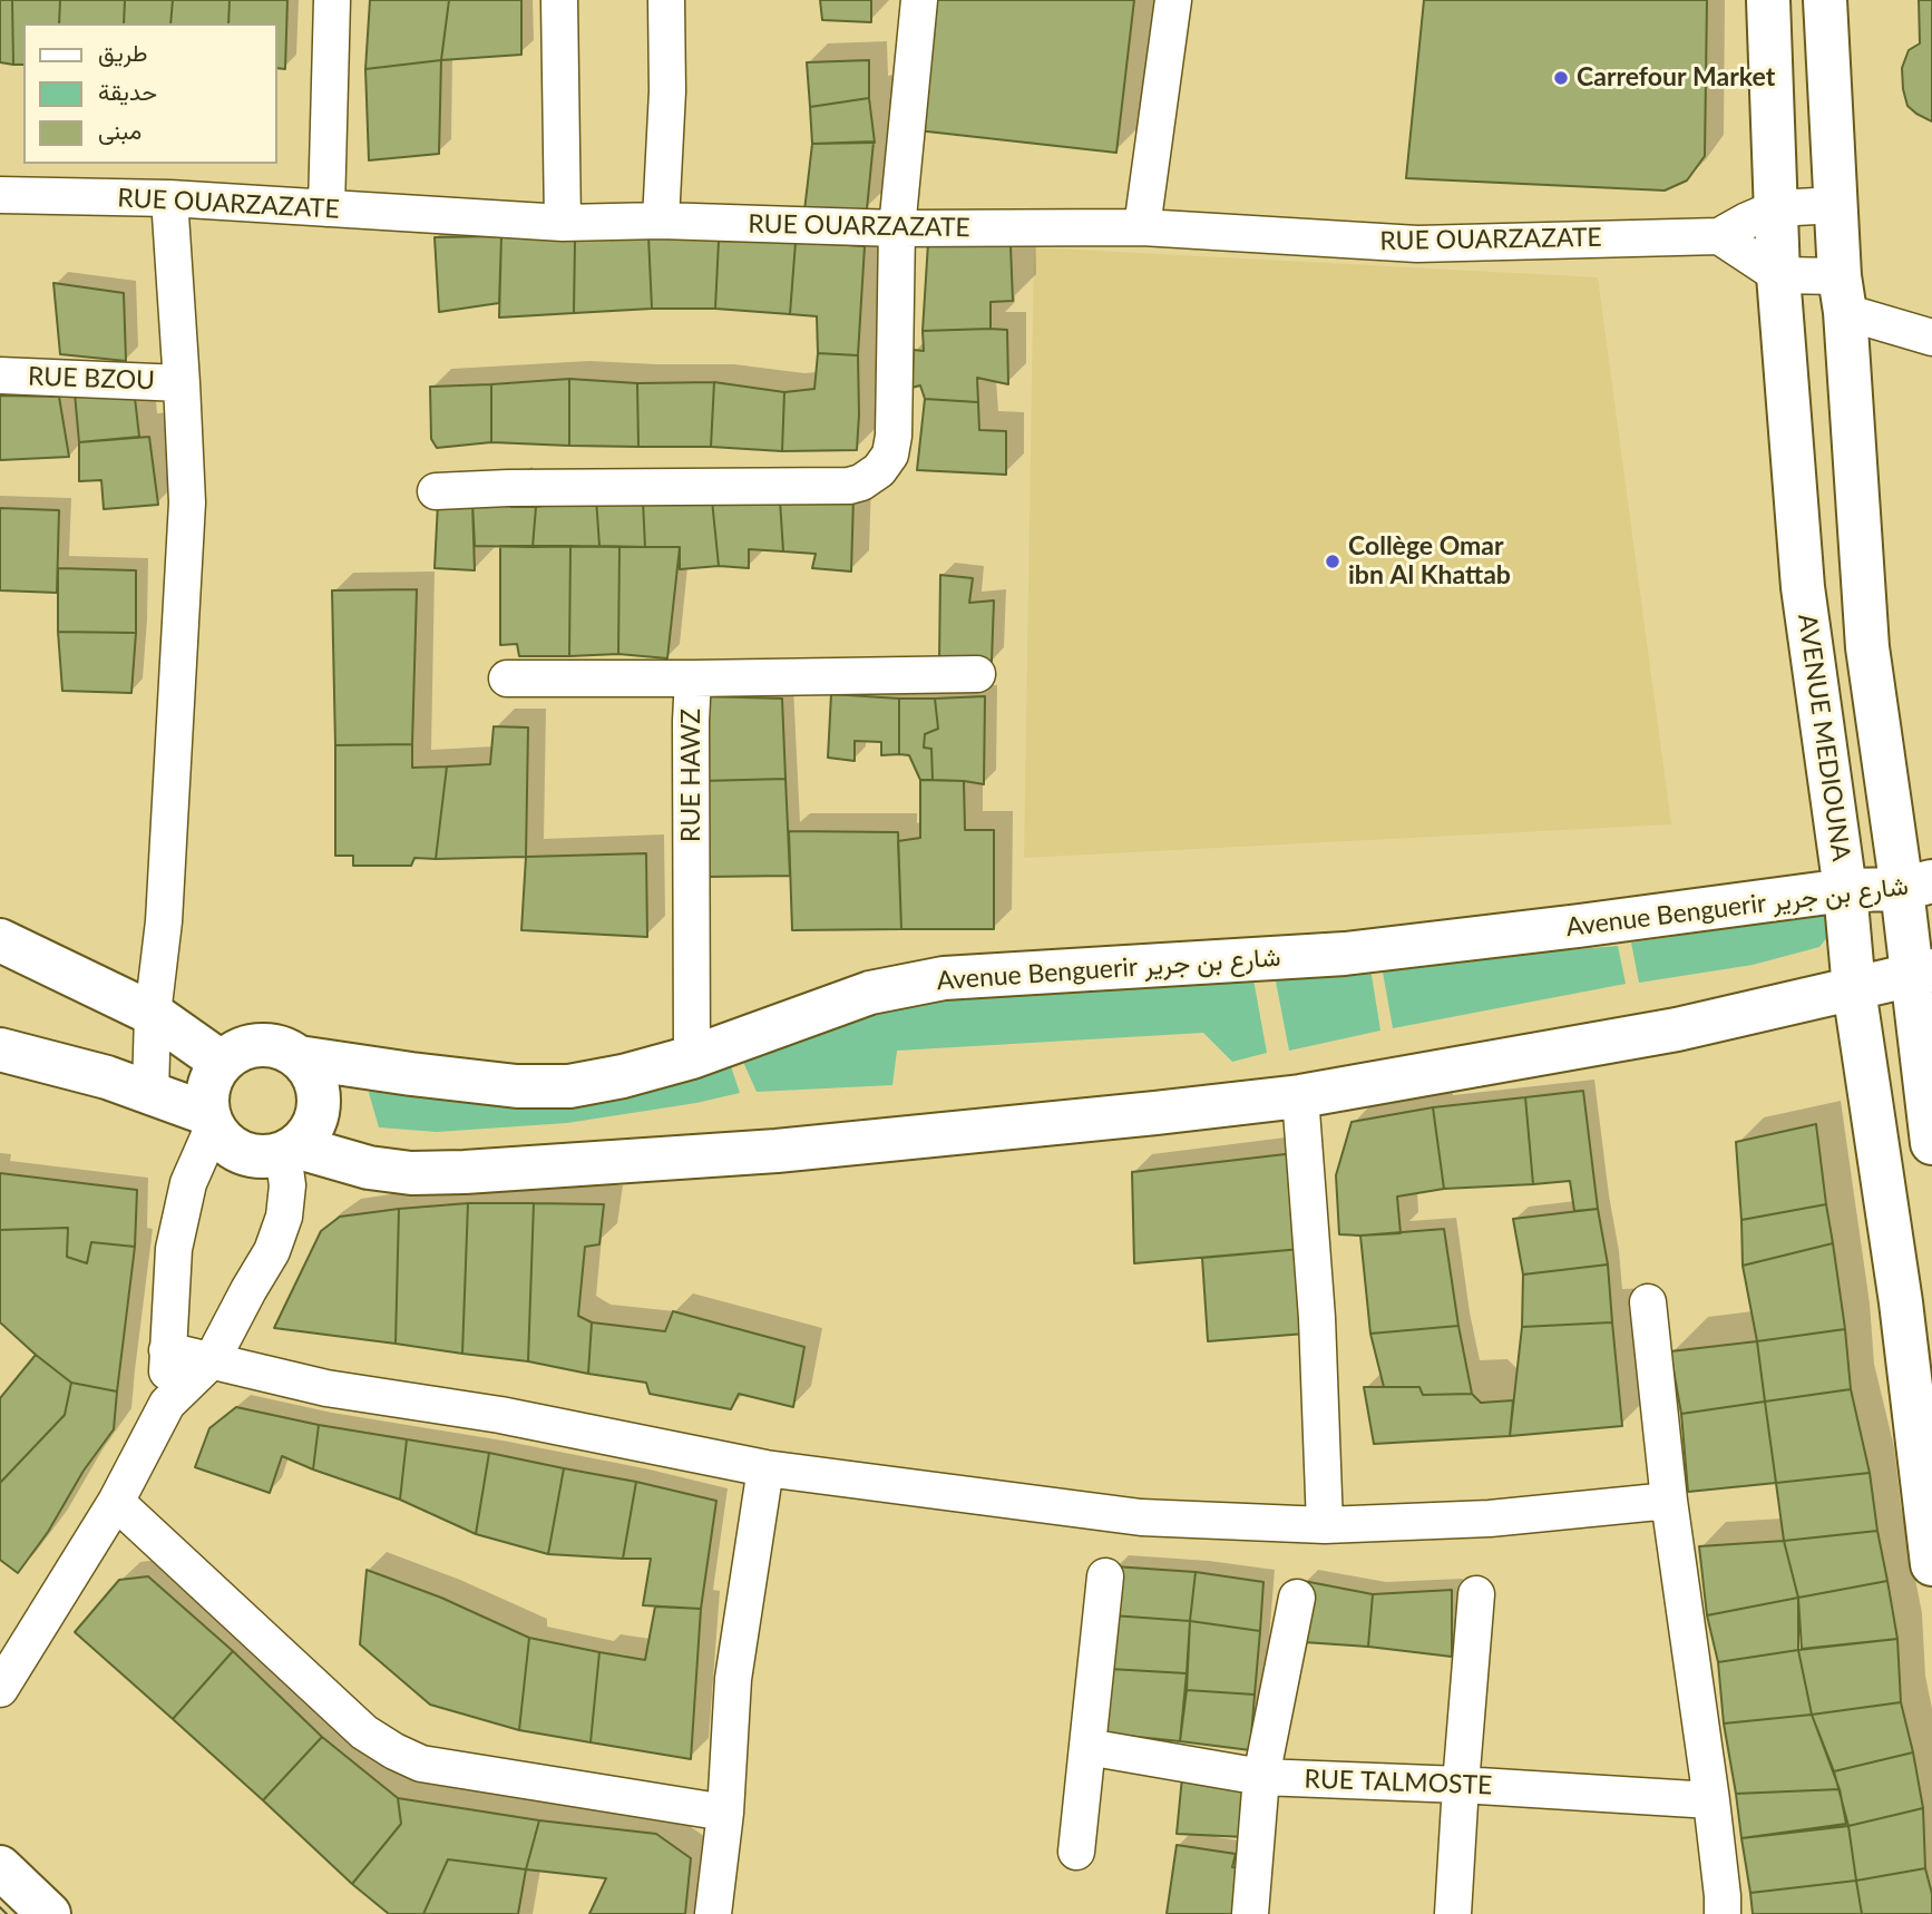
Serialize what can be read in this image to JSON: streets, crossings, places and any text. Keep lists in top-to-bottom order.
{
  "streets": {
    "main road": ["AVENUE MEDIOUNA", "Avenue Benguerir شارع بن جرير"],
    "street": [
      "RUE OUARZAZATE",
      "RUE BZOU",
      "RUE HAWZ",
      "RUE TALMOSTE"
    ]
  },
  "crossings": [
    ["RUE OUARZAZATE", "AVENUE MEDIOUNA"],
    ["AVENUE MEDIOUNA", "Avenue Benguerir شارع بن جرير"],
    ["RUE HAWZ", "Avenue Benguerir شارع بن جرير"]
  ],
  "places": ["Carrefour Market", "Collège Omar ibn Al Khattab"],
  "legend": ["طريق", "حديقة", "مبنى"]
}
